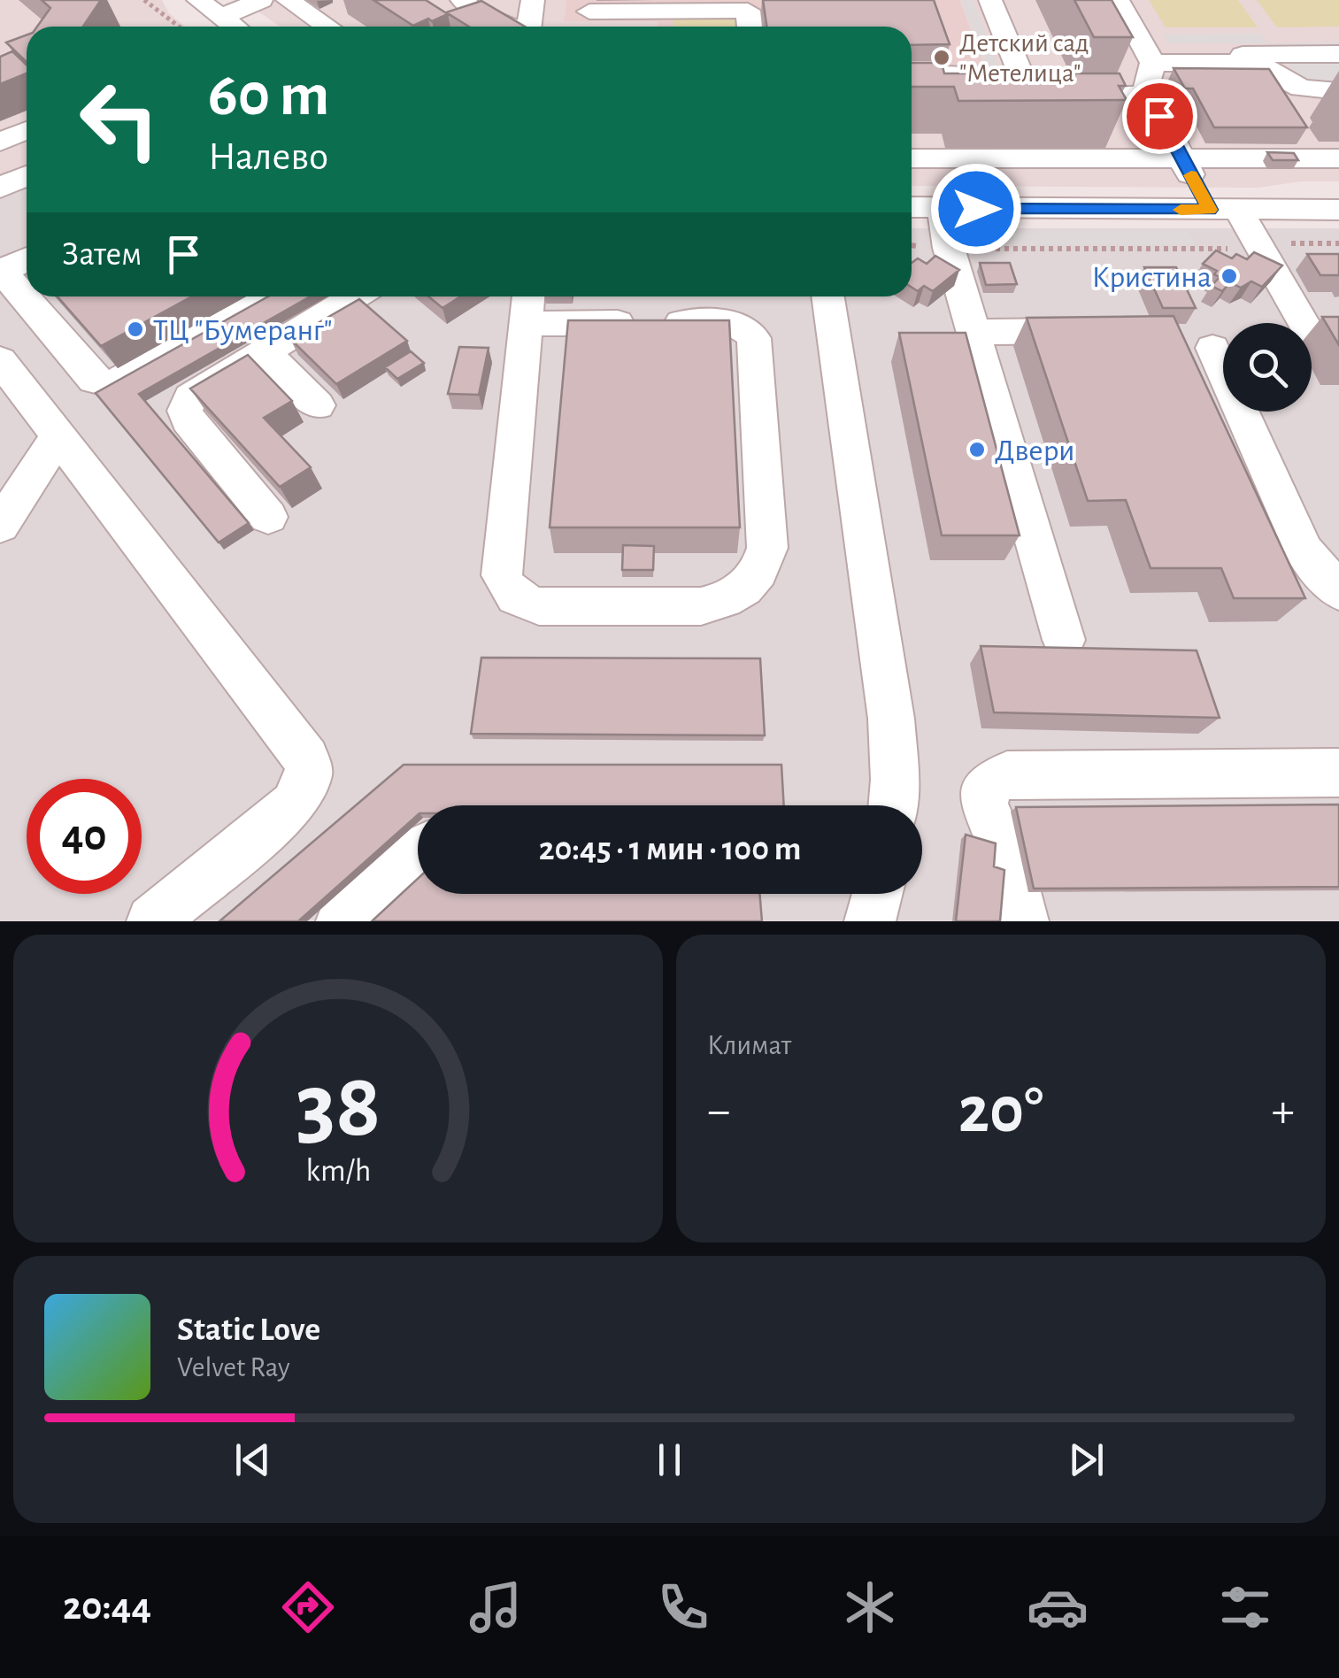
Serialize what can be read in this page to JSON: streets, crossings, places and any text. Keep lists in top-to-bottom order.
{
  "places": [
    "Детский сад \"Метелица\"",
    "Кристина",
    "ТЦ \"Бумеранг\"",
    "Двери"
  ],
  "page": {
    "turn": ["60 m", "Налево"],
    "then": "Затем",
    "limit": "40",
    "trip": "20:45 · 1 мин · 100 m",
    "tile": "Климат",
    "heat": ["−", "20°", "+"],
    "song": ["Static Love", "Velvet Ray"],
    "tabs": "20:44",
    "gauge": ["38", "km/h"]
  }
}
